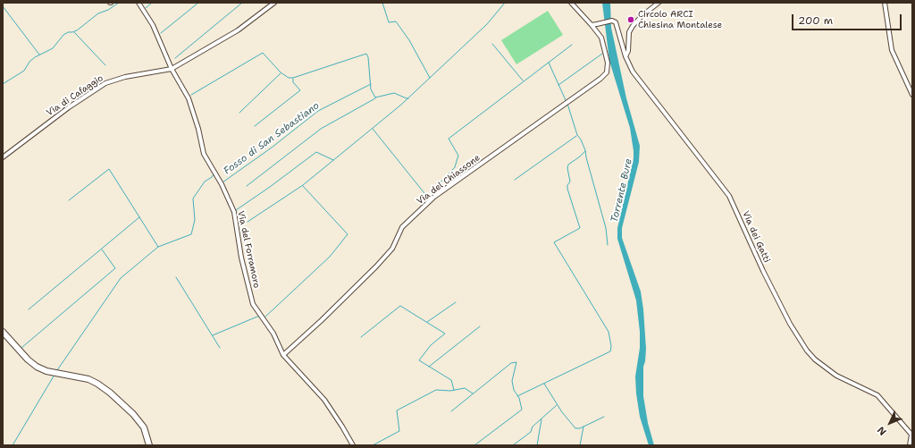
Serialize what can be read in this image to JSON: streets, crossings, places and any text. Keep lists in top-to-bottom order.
{
  "streets": {
    "street": [
      "Via di Cafaggio",
      "Via del Chiassone",
      "Via dei Gatti",
      "Via del Forramoro"
    ]
  },
  "crossings": [
    ["Via di Cafaggio", "Via del Forramoro"],
    ["Via del Chiassone", "Via dei Gatti"],
    ["Via del Chiassone", "Via del Forramoro"]
  ],
  "water": ["Fosso di San Sebastiano", "Torrente Bure"],
  "places": ["Circolo ARCI Chiesina Montalese"],
  "scale_bar": "200 m",
  "north": "bottom left"
}
